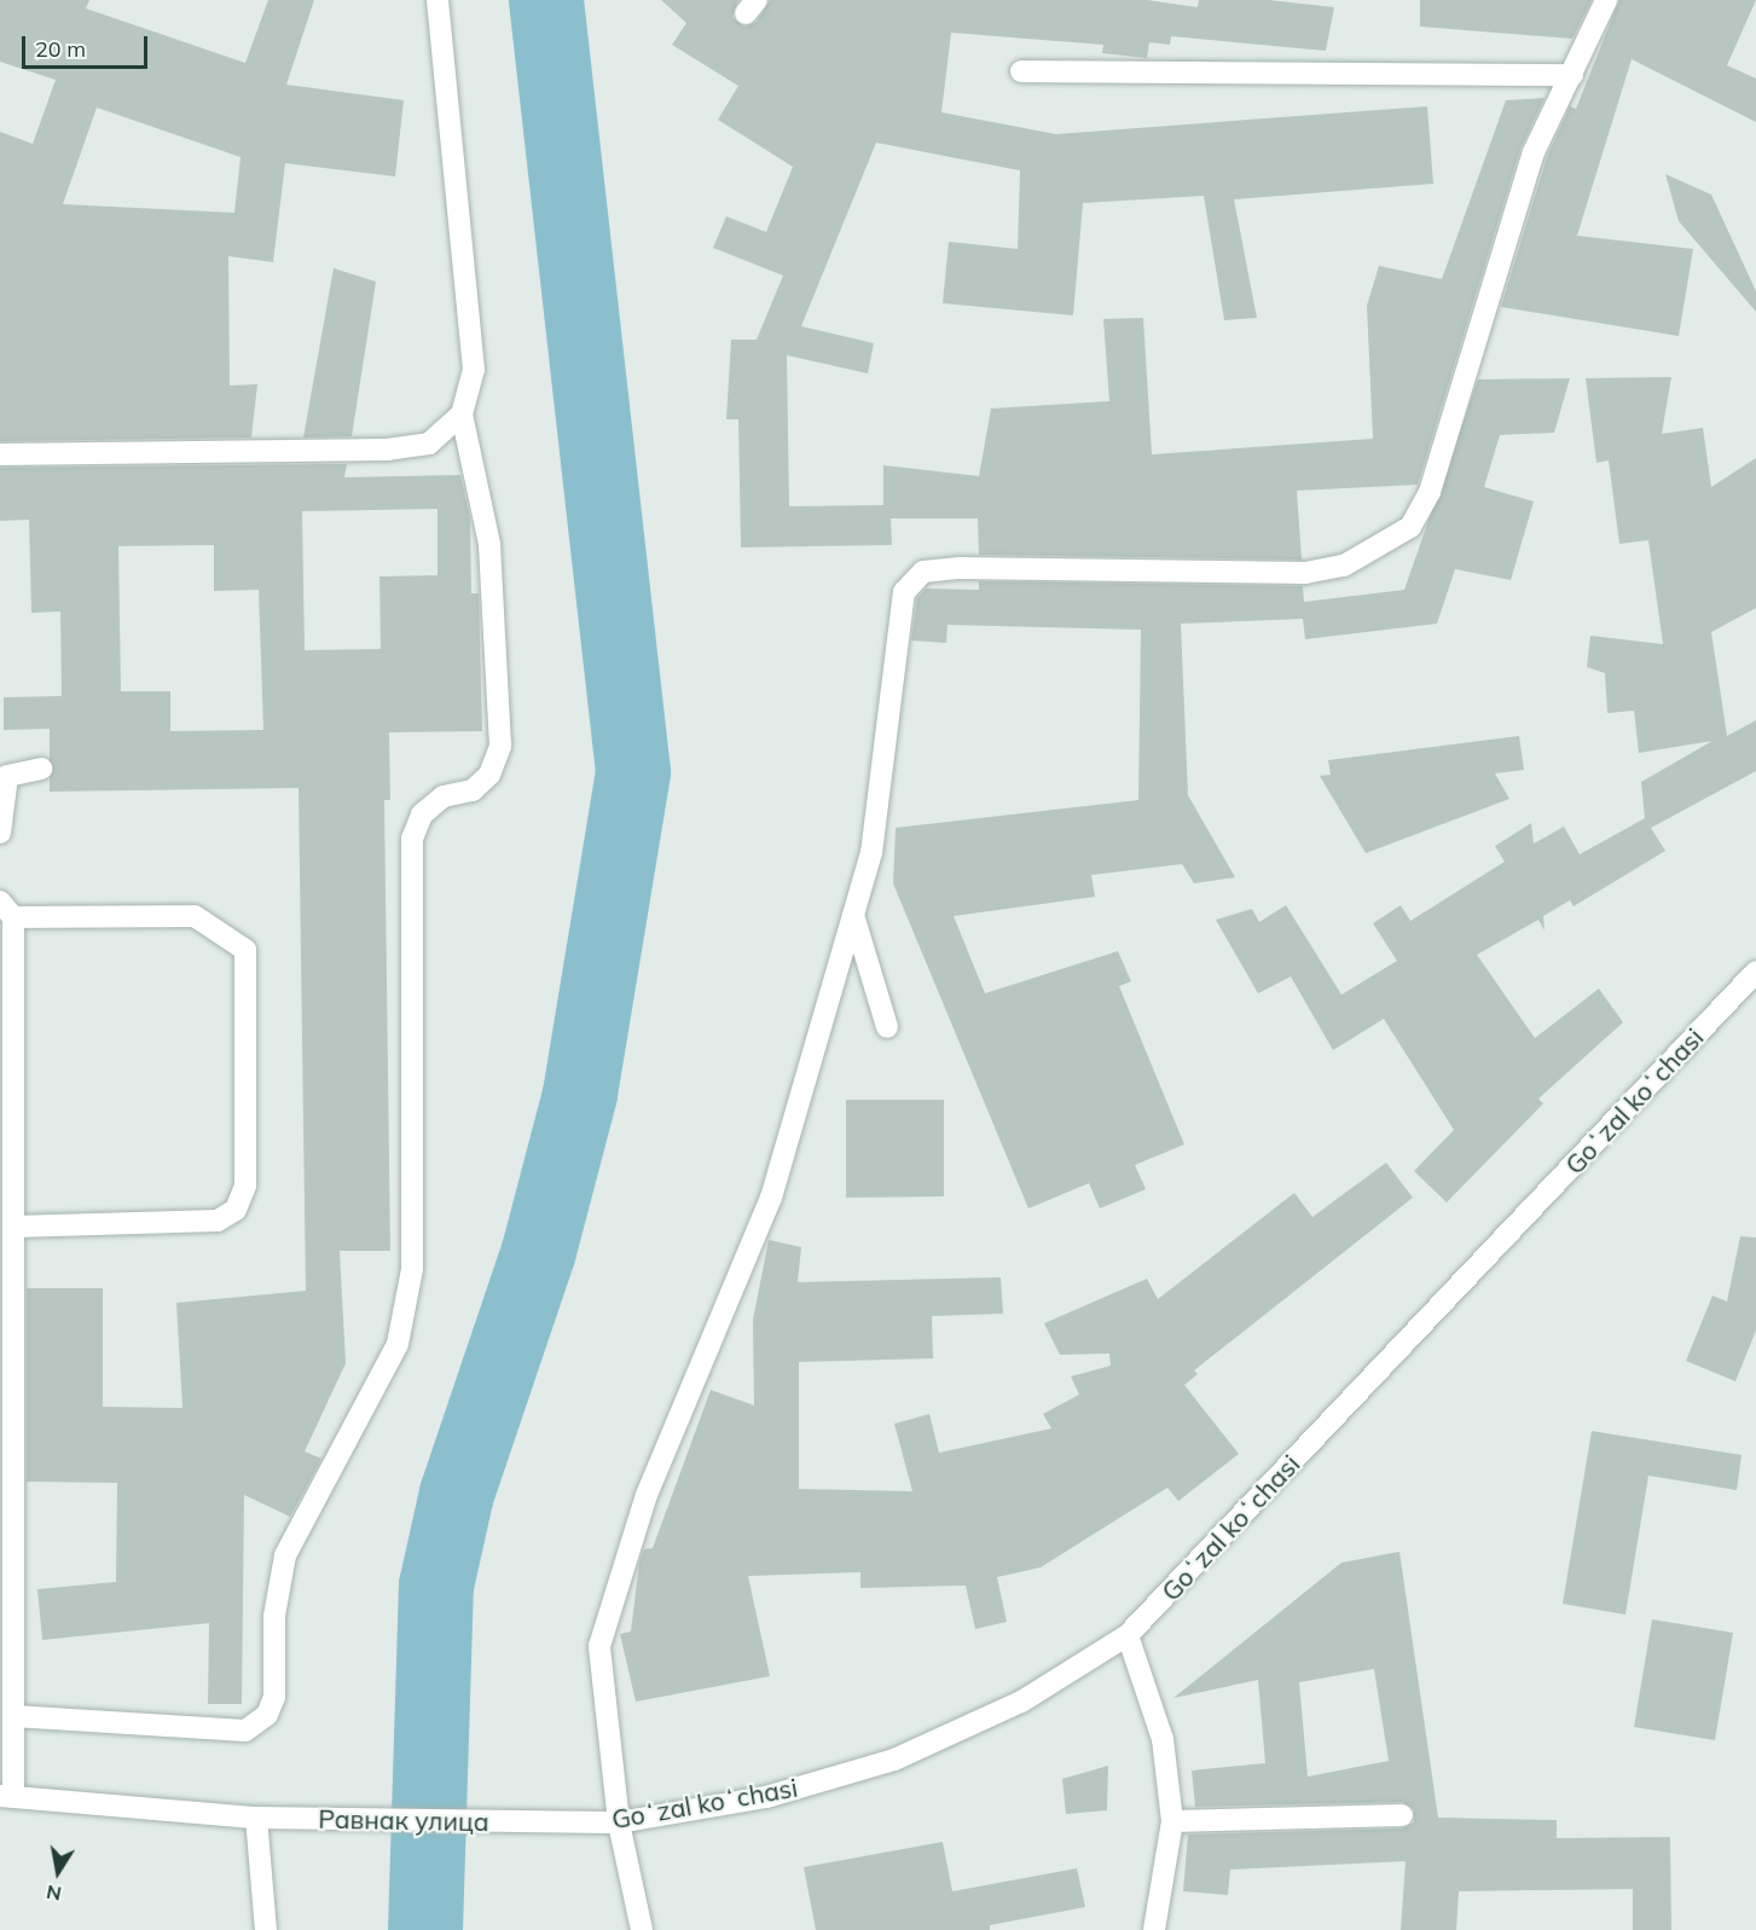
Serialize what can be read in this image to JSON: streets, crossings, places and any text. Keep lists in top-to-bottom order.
{
  "streets": {
    "street": ["Goʻzal koʻchasi", "Равнак улица"]
  },
  "crossings": [
    ["Goʻzal koʻchasi", "Равнак улица"]
  ],
  "scale_bar": "20 m",
  "north": "bottom"
}
